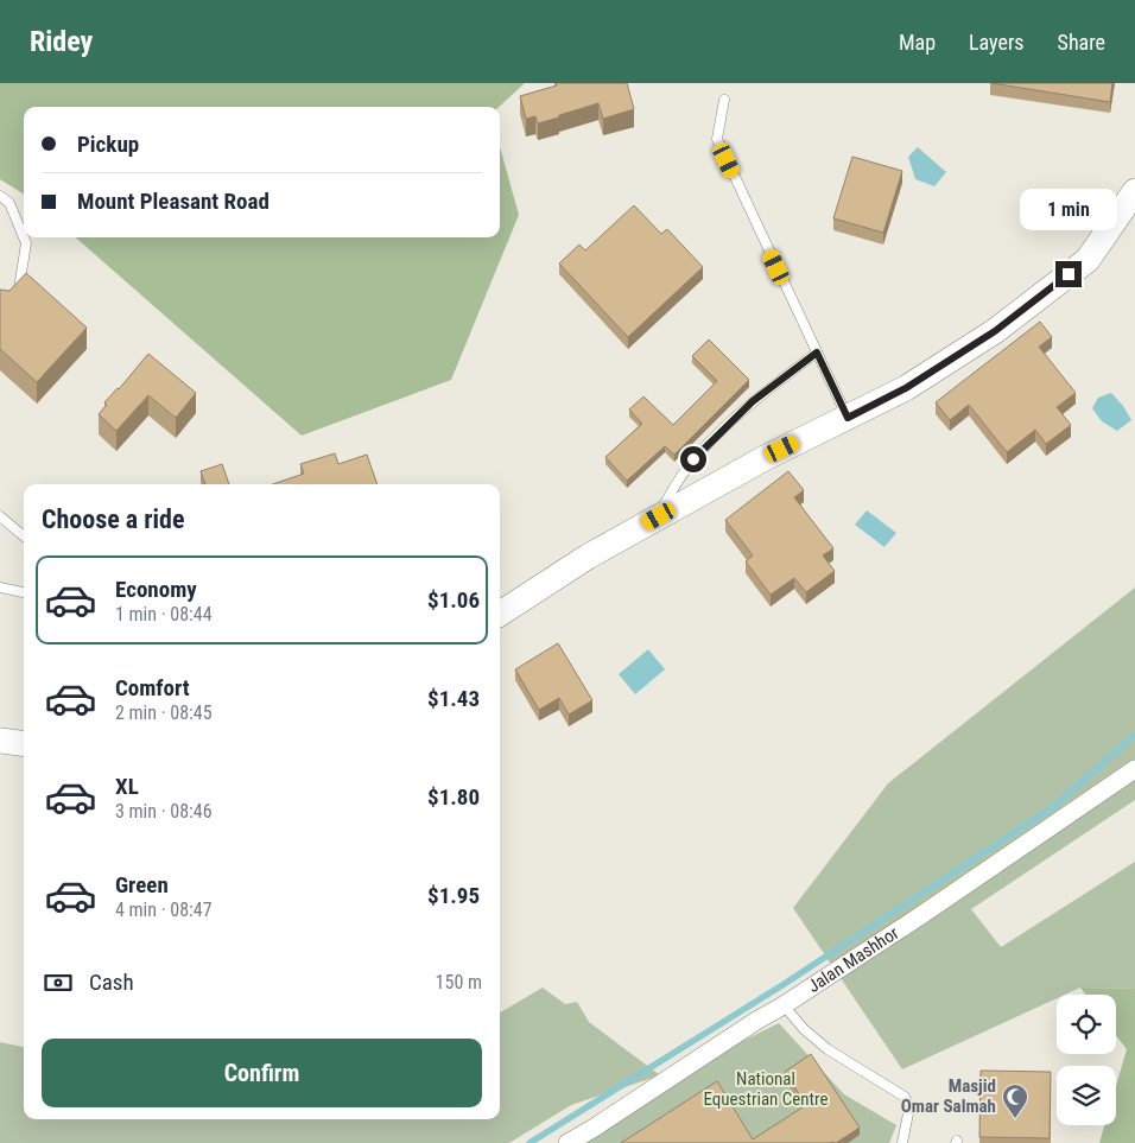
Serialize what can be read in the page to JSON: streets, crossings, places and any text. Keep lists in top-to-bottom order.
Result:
{
  "streets": {
    "street": ["Jalan Mashhor"]
  },
  "parks": ["National Equestrian Centre"],
  "places": {
    "mosque": ["Masjid Omar Salmah"]
  },
  "page": {
    "header": "Ridey",
    "nav": ["Map", "Layers", "Share"],
    "banner": ["Pickup", "Mount Pleasant Road"],
    "bubble": "1 min",
    "heading": "Choose a ride",
    "list": [
      {
        "name": "Economy",
        "note": "1 min · 08:44",
        "value": "$1.06"
      },
      {
        "name": "Comfort",
        "note": "2 min · 08:45",
        "value": "$1.43"
      },
      {
        "name": "XL",
        "note": "3 min · 08:46",
        "value": "$1.80"
      },
      {
        "name": "Green",
        "note": "4 min · 08:47",
        "value": "$1.95"
      }
    ],
    "pay": ["Cash", "150 m"],
    "buttons": "Confirm"
  }
}
